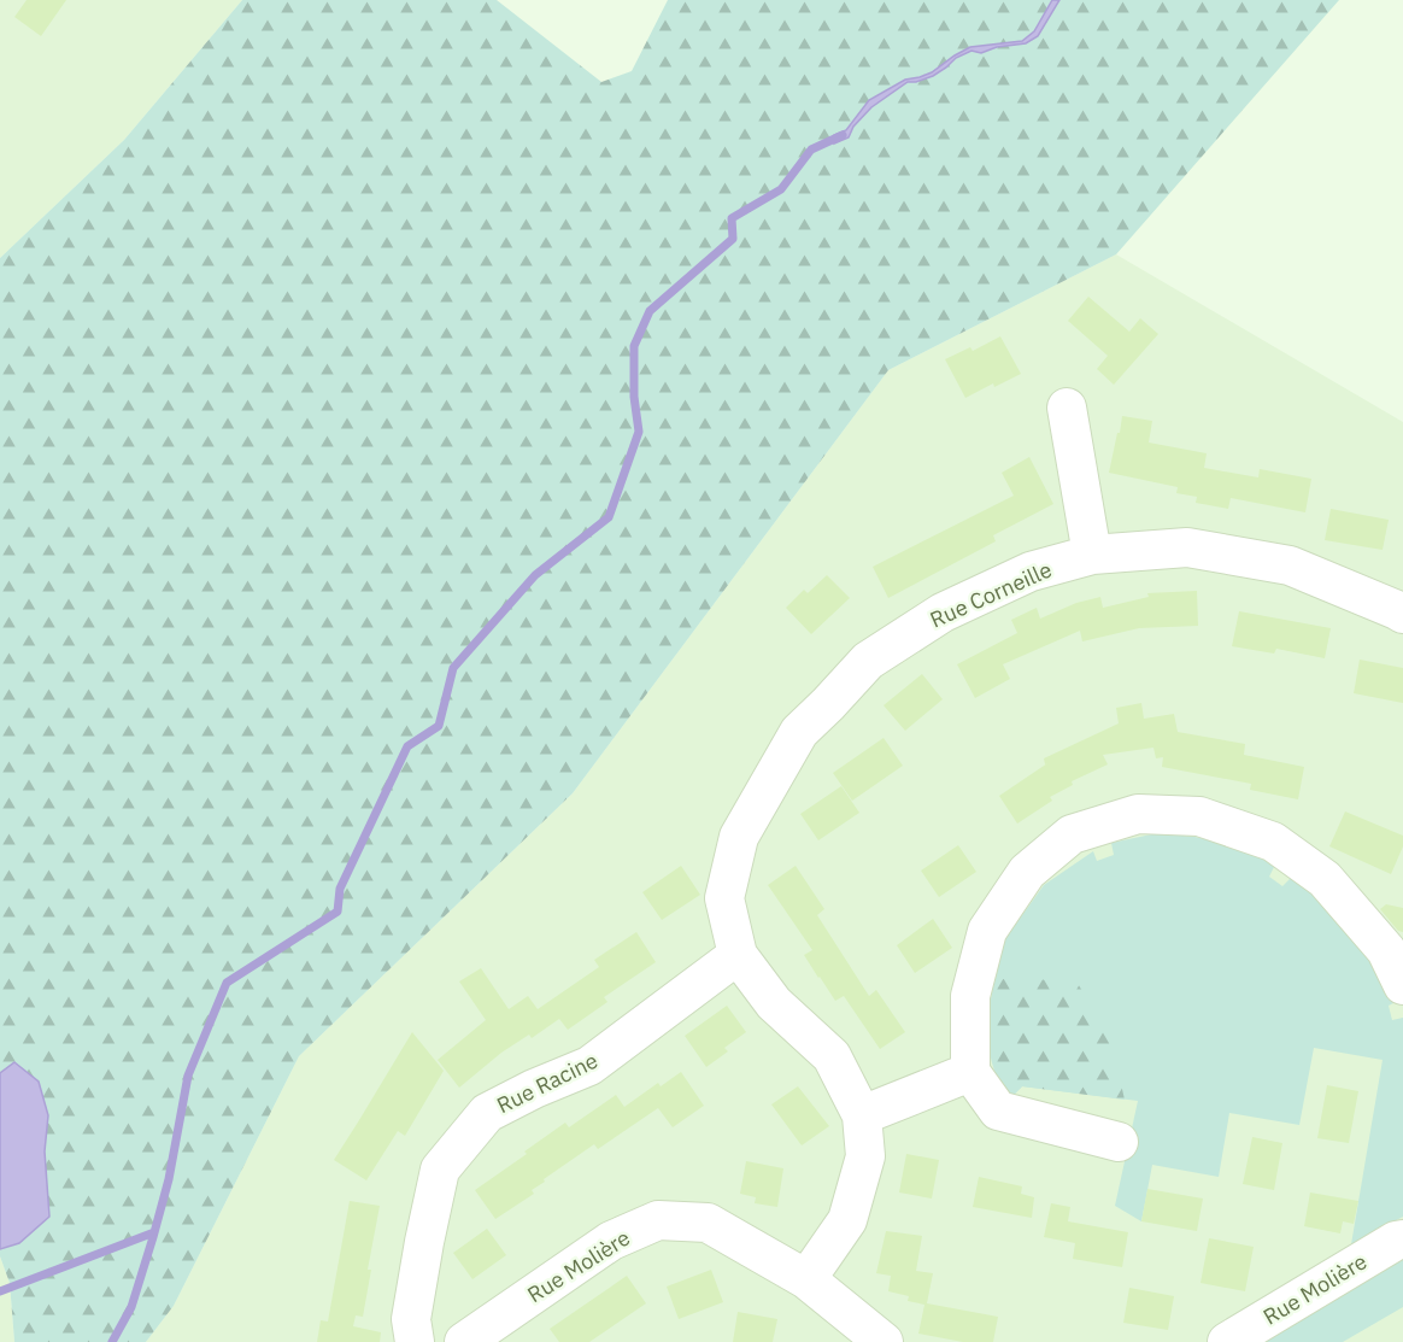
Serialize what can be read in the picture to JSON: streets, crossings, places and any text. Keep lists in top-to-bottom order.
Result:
{
  "streets": {
    "street": ["Rue Corneille", "Rue Racine", "Rue Molière"]
  },
  "crossings": [
    ["Rue Corneille", "Rue Racine"],
    ["Rue Corneille", "Rue Molière"]
  ]
}
